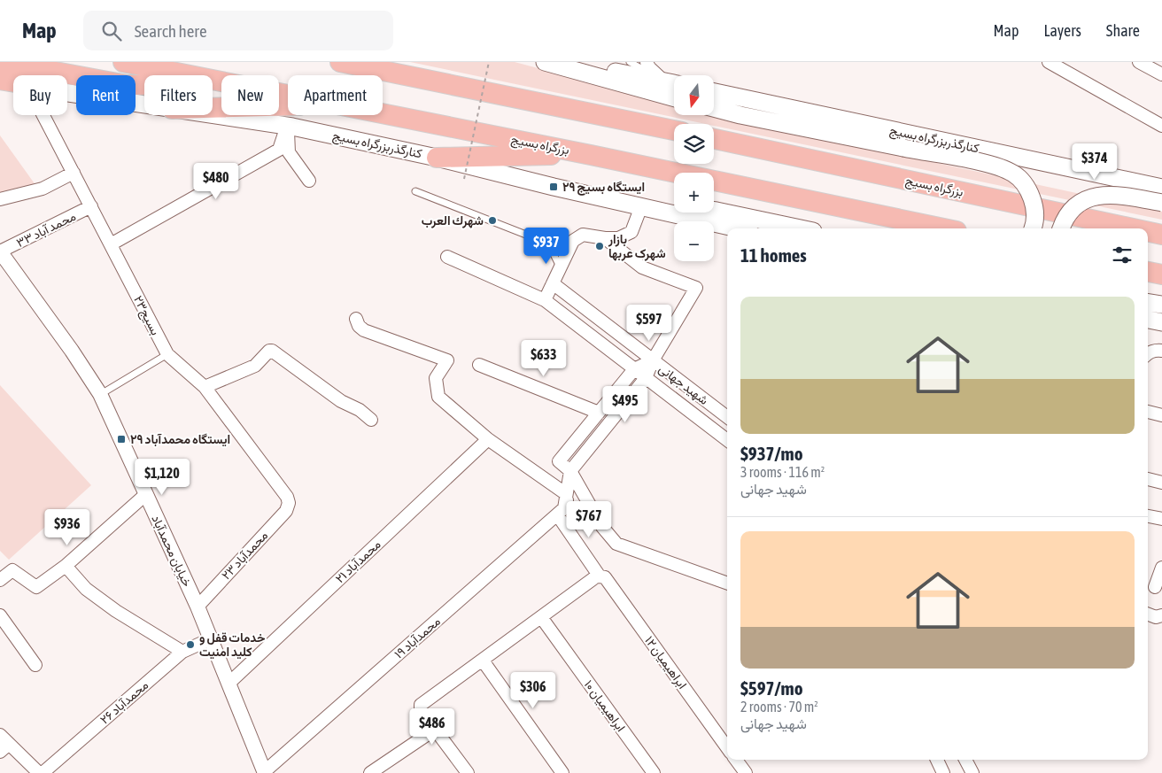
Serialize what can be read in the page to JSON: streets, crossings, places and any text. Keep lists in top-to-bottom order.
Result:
{
  "streets": {
    "highway": ["بزرگراه بسیج"],
    "main road": ["کنارگذربزرگراه بسیج"],
    "street": [
      "محمد آباد ۳۳",
      "بسیج۲۳",
      "شهید جهانی",
      "خیابان محمدآباد",
      "محمدآباد ۲۳",
      "محمدآباد ۲۱",
      "محمدآباد ۱۹",
      "ابراهیمیان ۱۲",
      "محمدآباد ۲۶",
      "ابراهیمیان ۱۰"
    ]
  },
  "crossings": [
    ["محمد آباد ۳۳", "بسیج۲۳"],
    ["محمد آباد ۳۳", "خیابان محمدآباد"],
    ["بسیج۲۳", "محمدآباد ۲۳"],
    ["خیابان محمدآباد", "محمدآباد ۲۳"],
    ["خیابان محمدآباد", "محمدآباد ۲۱"],
    ["خیابان محمدآباد", "محمدآباد ۱۹"],
    ["خیابان محمدآباد", "محمدآباد ۲۶"],
    ["محمدآباد ۱۹", "ابراهیمیان ۱۲"]
  ],
  "places": {
    "transit": ["ایستگاه بسیج ۲۹", "ایستگاه محمدآباد ۲۹"],
    "other": ["شهرك العرب", "بازار شهرک عربها", "خدمات قفل و کلید امنیت"]
  },
  "north": "bottom",
  "page": {
    "header": "Map",
    "search": "Search here",
    "nav": ["Map", "Layers", "Share"],
    "map_buttons": ["+", "−"],
    "chip": [
      "Buy",
      "Rent",
      "Filters",
      "New",
      "Apartment"
    ],
    "price": [
      "$374",
      "$480",
      "$937",
      "$597",
      "$633",
      "$495",
      "$1,120",
      "$767",
      "$936",
      "$306",
      "$486"
    ],
    "heading": "11 homes",
    "list": [
      {
        "name": "$937/mo",
        "note": "3 rooms · 116 m² · شهید جهانی"
      },
      {
        "name": "$597/mo",
        "note": "2 rooms · 70 m² · شهید جهانی"
      }
    ]
  }
}
